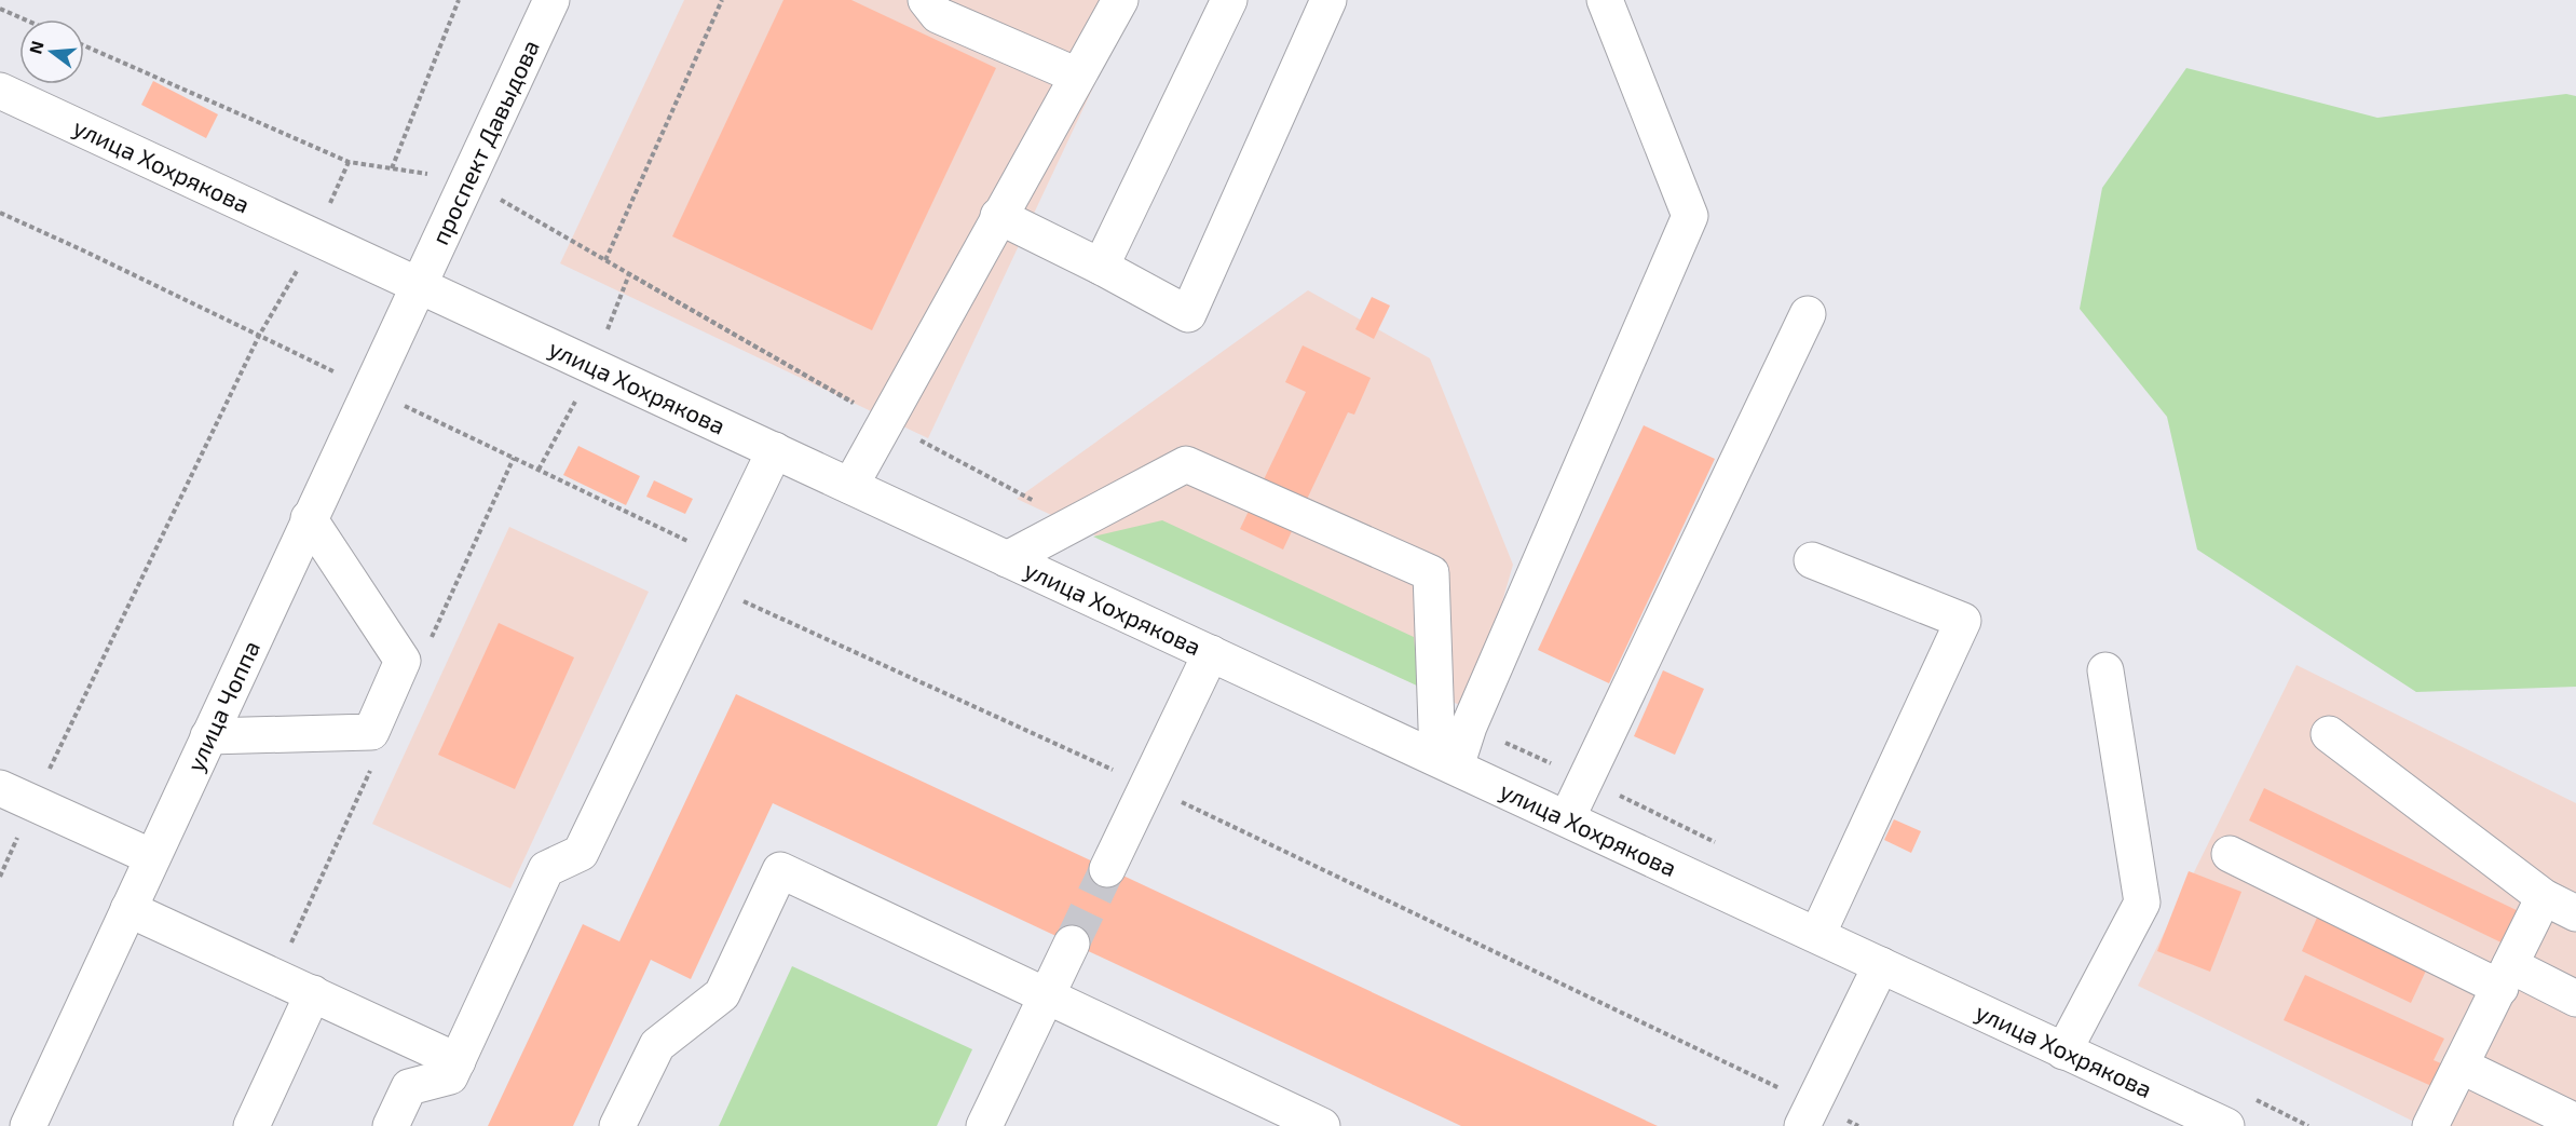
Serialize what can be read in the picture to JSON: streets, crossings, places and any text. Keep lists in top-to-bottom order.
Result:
{
  "streets": {
    "main road": ["проспект Давыдова", "улица Хохрякова", "улица Чоппа"]
  },
  "crossings": [
    ["проспект Давыдова", "улица Хохрякова"],
    ["проспект Давыдова", "улица Чоппа"],
    ["улица Хохрякова", "улица Чоппа"]
  ],
  "north": "left"
}
